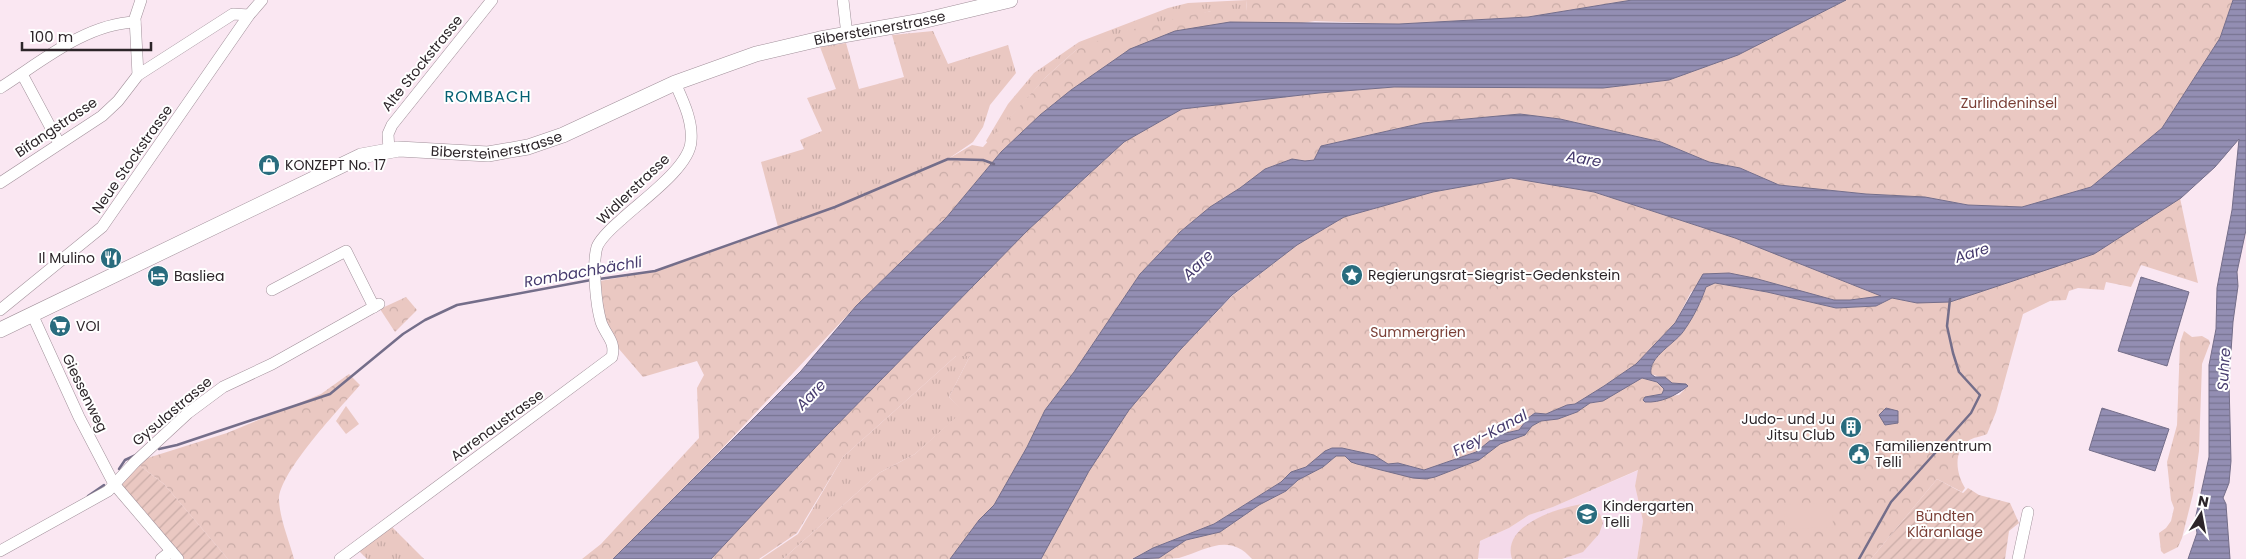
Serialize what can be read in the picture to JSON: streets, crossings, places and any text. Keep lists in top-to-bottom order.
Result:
{
  "streets": {
    "main road": ["Bibersteinerstrasse"],
    "street": [
      "Alte Stockstrasse",
      "Bifangstrasse",
      "Neue Stockstrasse",
      "Widlerstrasse",
      "Giessenweg",
      "Gysulastrasse",
      "Aarenaustrasse"
    ]
  },
  "crossings": [
    ["Bibersteinerstrasse", "Alte Stockstrasse"],
    ["Bibersteinerstrasse", "Widlerstrasse"],
    ["Bibersteinerstrasse", "Giessenweg"],
    ["Bifangstrasse", "Neue Stockstrasse"],
    ["Widlerstrasse", "Aarenaustrasse"],
    ["Giessenweg", "Gysulastrasse"]
  ],
  "districts": ["ROMBACH"],
  "water": [
    "Aare",
    "Rombachbächli",
    "Suhre",
    "Frey-Kanal"
  ],
  "parks": ["Zurlindeninsel", "Summergrien", "Bündten Kläranlage"],
  "places": {
    "shop": ["KONZEPT No. 17"],
    "restaurant": ["Il Mulino"],
    "place": ["Regierungsrat-Siegrist-Gedenkstein"],
    "hotel": ["Basliea"],
    "supermarket": ["VOI"],
    "building": ["Judo- und Ju Jitsu Club"],
    "public building": ["Familienzentrum Telli"],
    "school or university": ["Kindergarten Telli"]
  },
  "scale_bar": "100 m",
  "north": "top"
}
